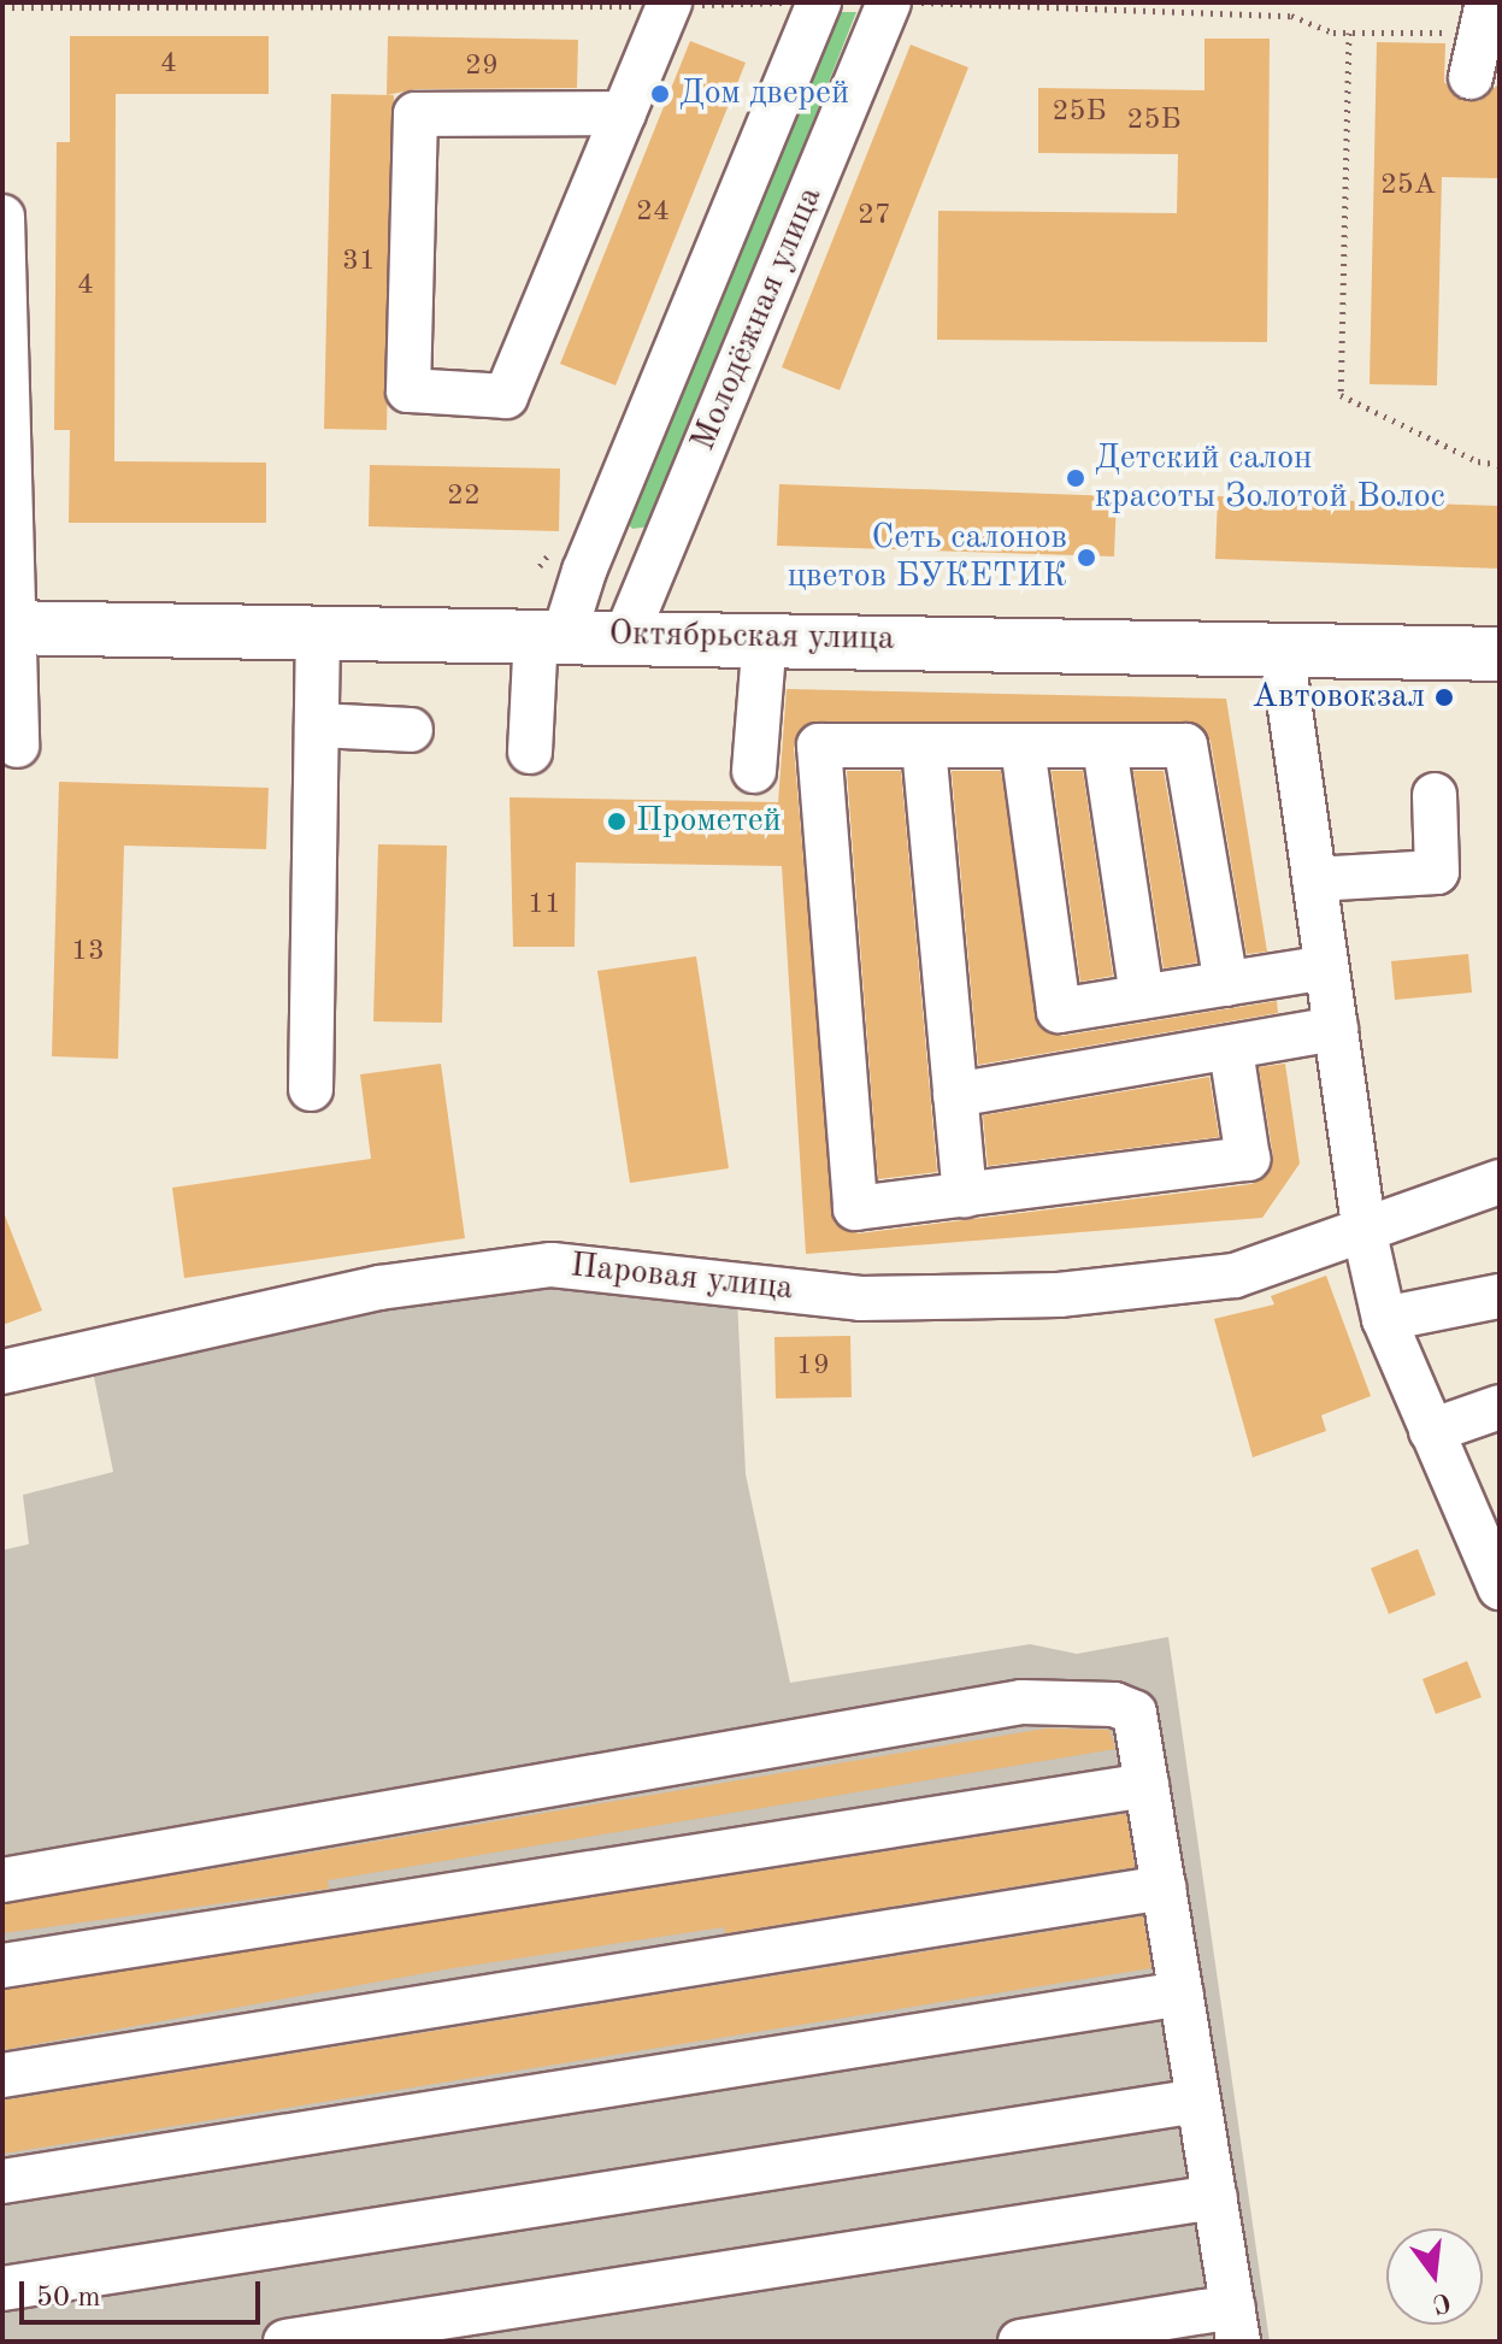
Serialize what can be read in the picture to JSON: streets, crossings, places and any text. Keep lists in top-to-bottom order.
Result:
{
  "streets": {
    "main road": ["Октябрьская улица"],
    "street": ["Молодёжная улица", "Паровая улица"]
  },
  "crossings": [
    ["Молодёжная улица", "Октябрьская улица"]
  ],
  "places": [
    "Дом дверей",
    "Детский салон красоты Золотой Волос",
    "Сеть салонов цветов БУКЕТИК",
    "Автовокзал",
    "Прометей"
  ],
  "house_numbers": [
    "4",
    "29",
    "25Б",
    "25Б",
    "25А",
    "24",
    "27",
    "31",
    "4",
    "22",
    "11",
    "13",
    "19"
  ],
  "scale_bar": "50 m",
  "north": "bottom"
}
